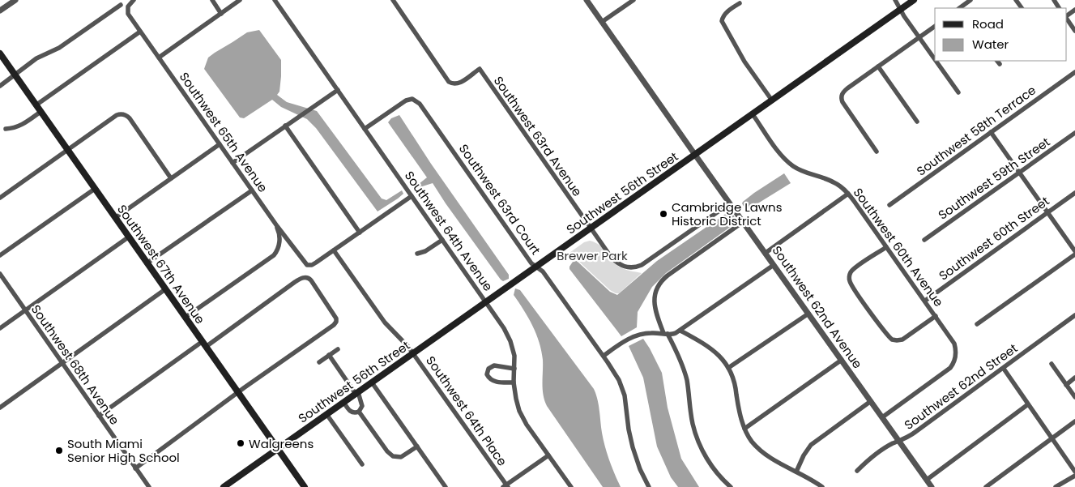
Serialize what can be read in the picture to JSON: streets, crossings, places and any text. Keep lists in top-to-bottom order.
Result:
{
  "streets": {
    "main road": ["Southwest 56th Street", "Southwest 67th Avenue"],
    "street": [
      "Southwest 58th Terrace",
      "Southwest 65th Avenue",
      "Southwest 63rd Avenue",
      "Southwest 59th Street",
      "Southwest 63rd Court",
      "Southwest 64th Avenue",
      "Southwest 60th Street",
      "Southwest 60th Avenue",
      "Southwest 62nd Avenue",
      "Southwest 68th Avenue",
      "Southwest 62nd Street",
      "Southwest 64th Place"
    ]
  },
  "crossings": [
    ["Southwest 65th Avenue", "Southwest 64th Place"],
    ["Southwest 63rd Avenue", "Southwest 56th Street"],
    ["Southwest 63rd Avenue", "Southwest 62nd Avenue"],
    ["Southwest 56th Street", "Southwest 63rd Court"],
    ["Southwest 56th Street", "Southwest 64th Avenue"],
    ["Southwest 56th Street", "Southwest 60th Avenue"],
    ["Southwest 56th Street", "Southwest 67th Avenue"],
    ["Southwest 56th Street", "Southwest 62nd Avenue"],
    ["Southwest 56th Street", "Southwest 64th Place"],
    ["Southwest 63rd Court", "Southwest 64th Avenue"],
    ["Southwest 60th Street", "Southwest 60th Avenue"],
    ["Southwest 60th Avenue", "Southwest 62nd Avenue"],
    ["Southwest 62nd Avenue", "Southwest 62nd Street"]
  ],
  "parks": ["Brewer Park"],
  "places": ["Cambridge Lawns Historic District", "Walgreens", "South Miami Senior High School"],
  "legend": ["Road", "Water"]
}
